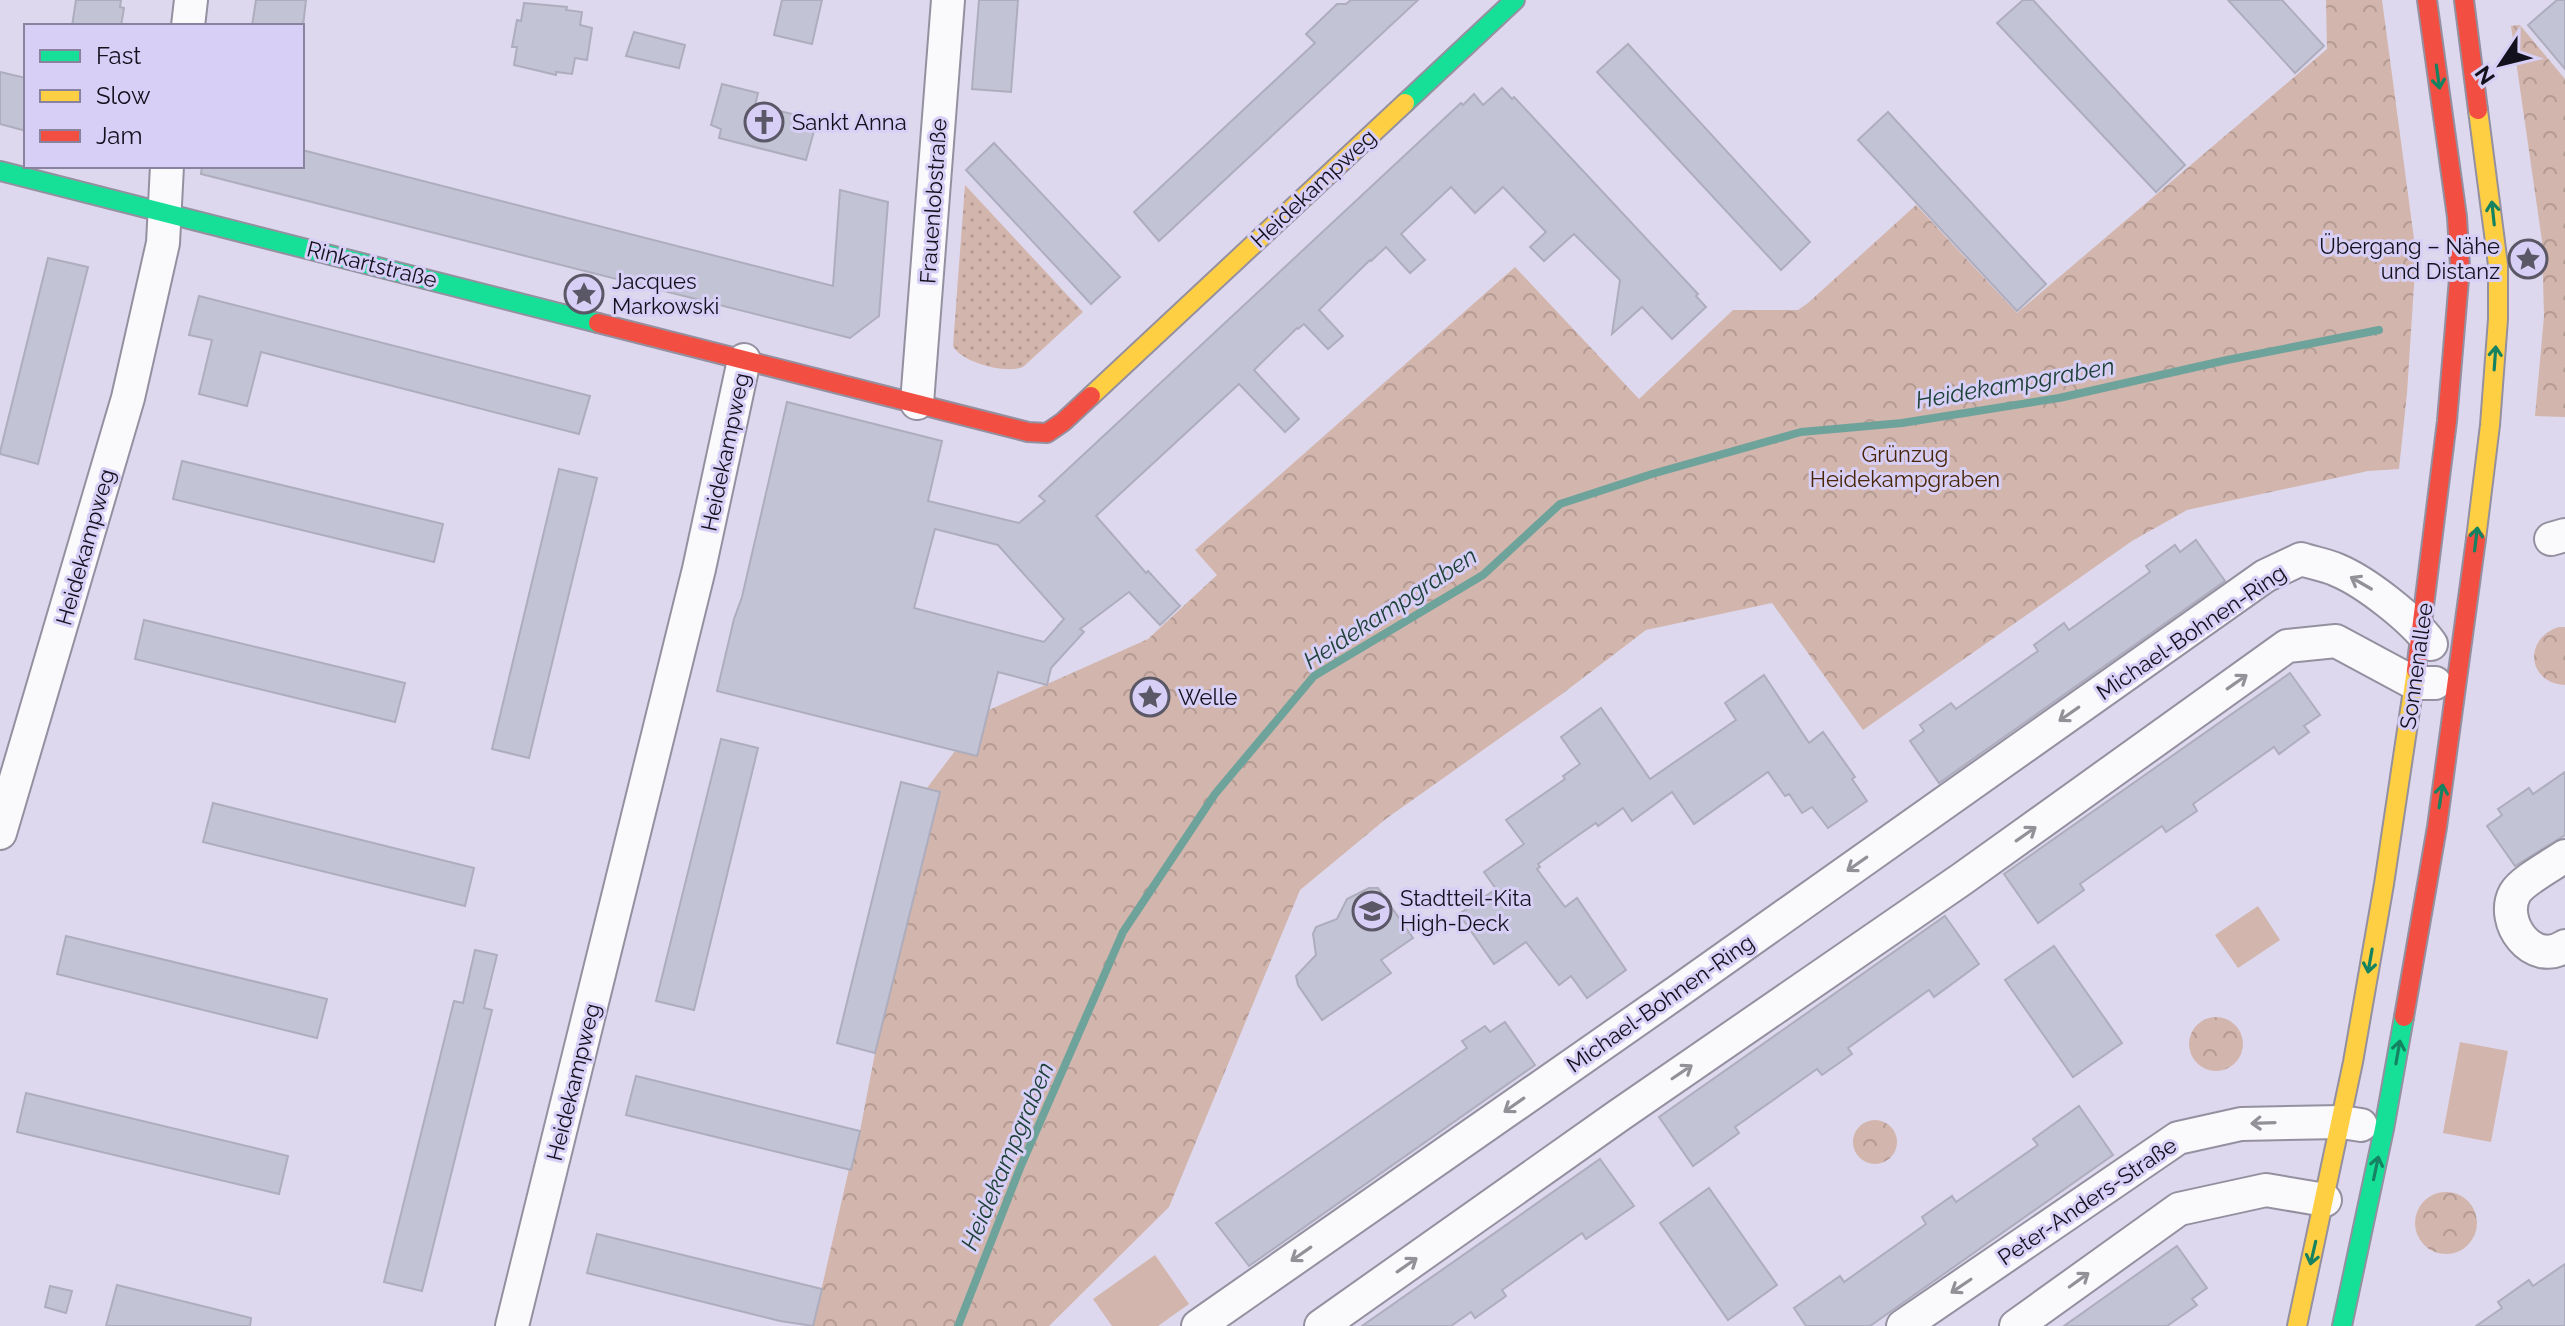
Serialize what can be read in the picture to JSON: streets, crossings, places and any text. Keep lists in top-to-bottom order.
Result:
{
  "streets": {
    "main road": ["Heidekampweg", "Rinkartstraße", "Sonnenallee"],
    "street": ["Frauenlobstraße", "Michael-Bohnen-Ring", "Peter-Anders-Straße"]
  },
  "crossings": [
    ["Heidekampweg", "Frauenlobstraße"],
    ["Heidekampweg", "Rinkartstraße"],
    ["Michael-Bohnen-Ring", "Sonnenallee"],
    ["Sonnenallee", "Peter-Anders-Straße"]
  ],
  "water": ["Heidekampgraben"],
  "parks": ["Grünzug Heidekampgraben"],
  "places": {
    "church": ["Sankt Anna"],
    "place": ["Übergang – Nähe und Distanz", "Jacques Markowski", "Welle"],
    "school or university": ["Stadtteil-Kita High-Deck"]
  },
  "legend": ["Fast", "Slow", "Jam"],
  "north": "bottom left"
}
